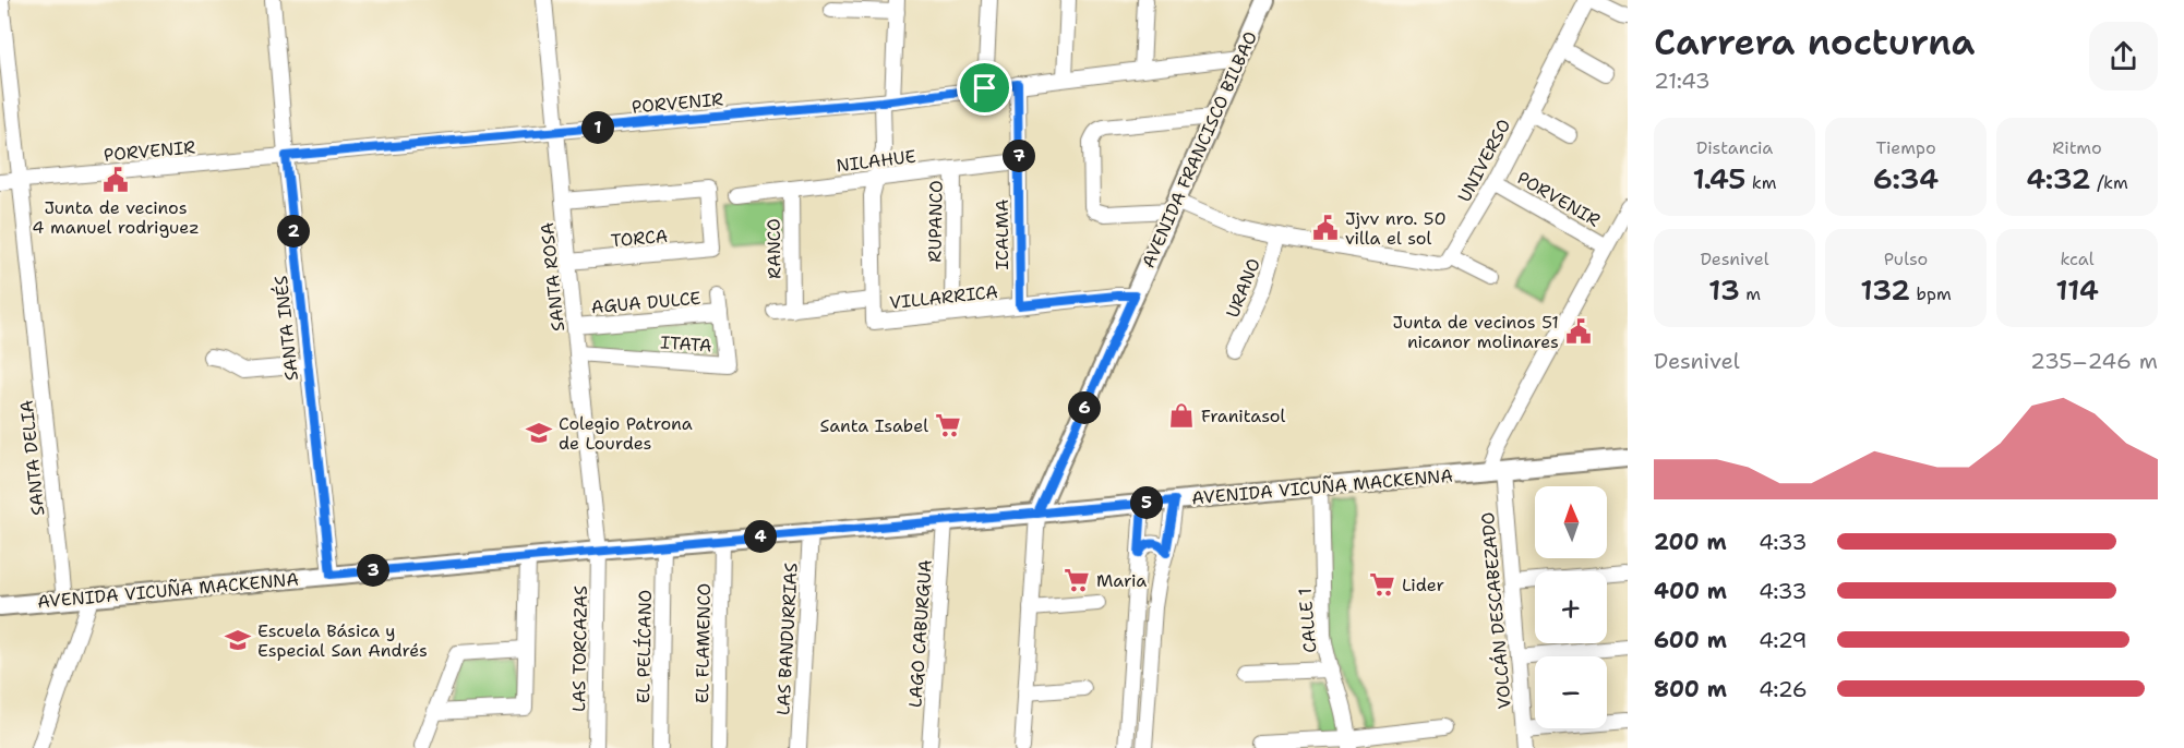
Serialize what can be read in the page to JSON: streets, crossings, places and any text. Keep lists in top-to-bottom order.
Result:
{
  "streets": {
    "main road": ["AVENIDA FRANCISCO BILBAO", "AVENIDA VICUÑA MACKENNA"],
    "street": [
      "PORVENIR",
      "NILAHUE",
      "UNIVERSO",
      "RUPANCO",
      "ICALMA",
      "TORCA",
      "RANCO",
      "SANTA ROSA",
      "URANO",
      "VILLARRICA",
      "AGUA DULCE",
      "SANTA INÉS",
      "ITATA",
      "SANTA DELIA",
      "VOLCÁN DESCABEZADO",
      "CALLE 1",
      "LAGO CABURGUA",
      "LAS BANDURRIAS",
      "EL FLAMENCO",
      "EL PELÍCANO",
      "LAS TORCAZAS"
    ]
  },
  "crossings": [
    ["PORVENIR", "AVENIDA FRANCISCO BILBAO"],
    ["PORVENIR", "UNIVERSO"],
    ["PORVENIR", "ICALMA"],
    ["PORVENIR", "SANTA ROSA"],
    ["PORVENIR", "SANTA INÉS"],
    ["PORVENIR", "SANTA DELIA"],
    ["AVENIDA FRANCISCO BILBAO", "VILLARRICA"],
    ["AVENIDA FRANCISCO BILBAO", "AVENIDA VICUÑA MACKENNA"],
    ["NILAHUE", "RUPANCO"],
    ["NILAHUE", "ICALMA"],
    ["NILAHUE", "RANCO"],
    ["RUPANCO", "VILLARRICA"],
    ["ICALMA", "VILLARRICA"],
    ["TORCA", "SANTA ROSA"],
    ["SANTA ROSA", "AGUA DULCE"],
    ["SANTA ROSA", "ITATA"],
    ["SANTA ROSA", "AVENIDA VICUÑA MACKENNA"],
    ["SANTA ROSA", "LAS TORCAZAS"],
    ["AGUA DULCE", "ITATA"],
    ["SANTA INÉS", "AVENIDA VICUÑA MACKENNA"],
    ["SANTA DELIA", "AVENIDA VICUÑA MACKENNA"],
    ["AVENIDA VICUÑA MACKENNA", "VOLCÁN DESCABEZADO"],
    ["AVENIDA VICUÑA MACKENNA", "CALLE 1"],
    ["AVENIDA VICUÑA MACKENNA", "LAGO CABURGUA"],
    ["AVENIDA VICUÑA MACKENNA", "LAS BANDURRIAS"],
    ["AVENIDA VICUÑA MACKENNA", "EL FLAMENCO"],
    ["AVENIDA VICUÑA MACKENNA", "EL PELÍCANO"],
    ["AVENIDA VICUÑA MACKENNA", "LAS TORCAZAS"]
  ],
  "places": {
    "public building": ["Junta de vecinos 4 manuel rodriguez", "Jjvv nro. 50 villa el sol", "Junta de vecinos 51 nicanor molinares"],
    "shop": ["Franitasol"],
    "supermarket": ["Santa Isabel", "Maria", "Lider"],
    "school or university": ["Colegio Patrona de Lourdes", "Escuela Básica y Especial San Andrés"]
  },
  "north": "top",
  "page": {
    "heading": ["Carrera nocturna", "21:43"],
    "pins": [
      "1",
      "7",
      "2",
      "6",
      "5",
      "4",
      "3"
    ],
    "stats": [
      ["Distancia", "1.45 km"],
      ["Tiempo", "6:34"],
      ["Ritmo", "4:32 /km"],
      ["Desnivel", "13 m"],
      ["Pulso", "132 bpm"],
      ["kcal", "114"]
    ],
    "chart": ["Desnivel", "235–246 m"],
    "map_buttons": ["+", "−"],
    "list": [
      {
        "name": "200 m",
        "note": "4:33"
      },
      {
        "name": "400 m",
        "note": "4:33"
      },
      {
        "name": "600 m",
        "note": "4:29"
      },
      {
        "name": "800 m",
        "note": "4:26"
      }
    ]
  }
}
